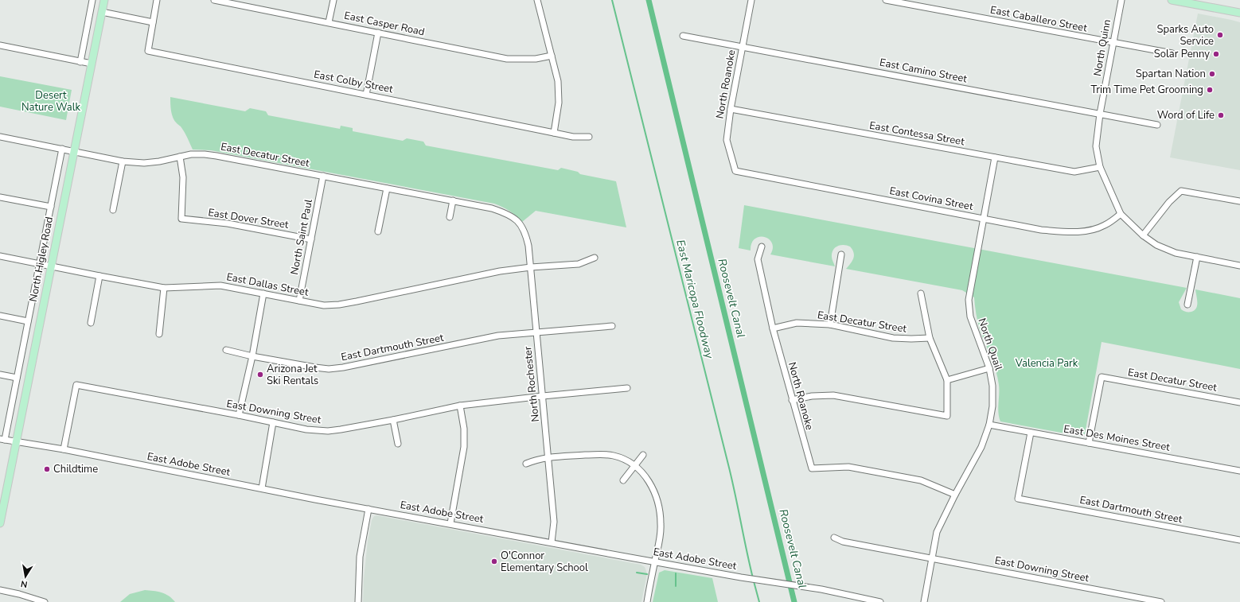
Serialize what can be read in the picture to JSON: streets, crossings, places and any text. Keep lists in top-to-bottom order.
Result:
{
  "streets": {
    "main road": ["North Higley Road"],
    "street": [
      "East Caballero Street",
      "East Casper Road",
      "North Quinn",
      "East Camino Street",
      "East Colby Street",
      "North Roanoke",
      "East Contessa Street",
      "East Decatur Street",
      "East Covina Street",
      "East Dover Street",
      "North Saint Paul",
      "East Dallas Street",
      "North Quail",
      "East Dartmouth Street",
      "North Rochester",
      "East Downing Street",
      "East Des Moines Street",
      "East Adobe Street"
    ]
  },
  "crossings": [
    ["East Caballero Street", "North Quinn"],
    ["North Quinn", "East Camino Street"],
    ["North Quinn", "East Contessa Street"],
    ["North Quinn", "East Covina Street"],
    ["East Camino Street", "North Roanoke"],
    ["North Roanoke", "East Contessa Street"],
    ["North Roanoke", "East Decatur Street"],
    ["North Roanoke", "East Covina Street"],
    ["North Roanoke", "North Quail"],
    ["East Contessa Street", "North Quail"],
    ["East Decatur Street", "East Dover Street"],
    ["East Decatur Street", "North Saint Paul"],
    ["East Decatur Street", "North Higley Road"],
    ["East Decatur Street", "North Rochester"],
    ["East Decatur Street", "East Des Moines Street"],
    ["East Covina Street", "North Quail"],
    ["East Dover Street", "North Saint Paul"],
    ["North Saint Paul", "East Dallas Street"],
    ["North Higley Road", "East Dallas Street"],
    ["North Higley Road", "East Adobe Street"],
    ["East Dallas Street", "North Rochester"],
    ["North Quail", "East Downing Street"],
    ["North Quail", "East Des Moines Street"],
    ["East Dartmouth Street", "North Rochester"],
    ["East Dartmouth Street", "East Des Moines Street"],
    ["North Rochester", "East Downing Street"],
    ["North Rochester", "East Adobe Street"],
    ["East Downing Street", "East Adobe Street"]
  ],
  "water": ["Roosevelt Canal", "East Maricopa Floodway"],
  "parks": ["Desert Nature Walk", "Valencia Park"],
  "places": [
    "Sparks Auto Service",
    "Solar Penny",
    "Spartan Nation",
    "Trim Time Pet Grooming",
    "Word of Life",
    "Arizona Jet Ski Rentals",
    "Childtime",
    "O'Connor Elementary School"
  ],
  "north": "bottom"
}
